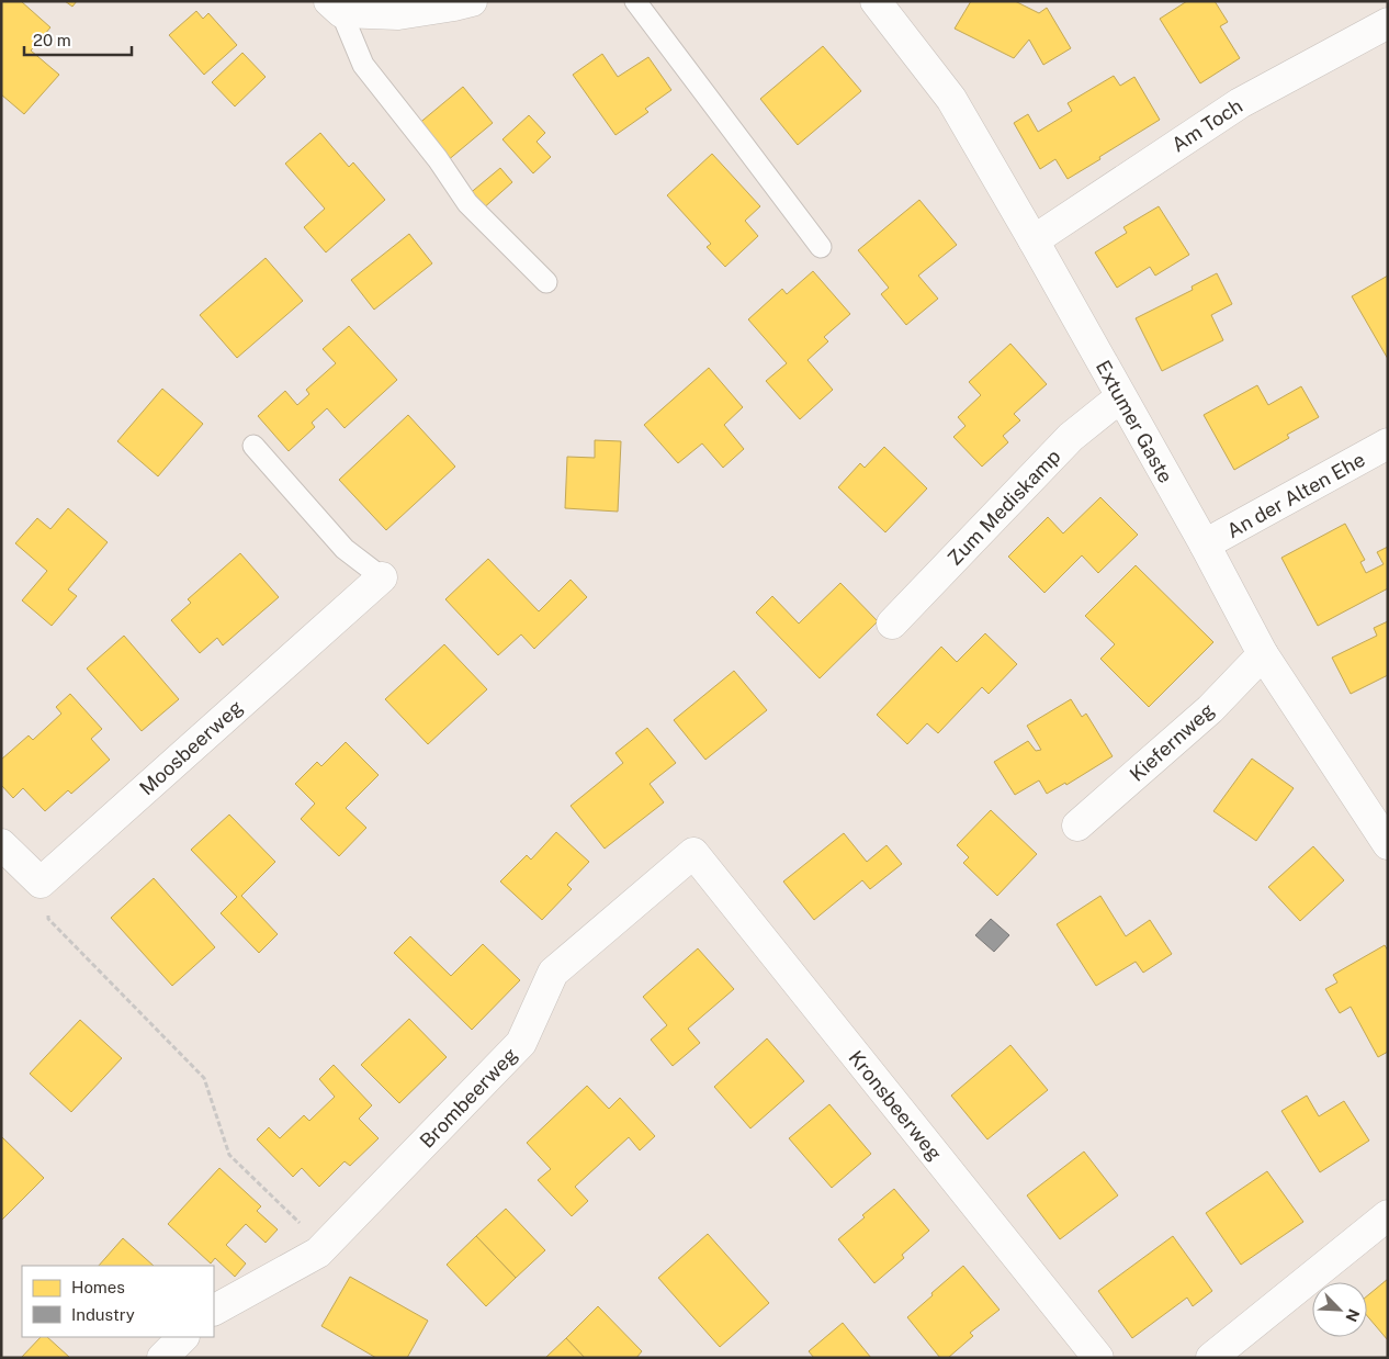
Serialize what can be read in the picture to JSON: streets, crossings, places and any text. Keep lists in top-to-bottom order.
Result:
{
  "streets": {
    "street": [
      "Am Toch",
      "Extumer Gaste",
      "An der Alten Ehe",
      "Zum Mediskamp",
      "Kiefernweg",
      "Moosbeerweg",
      "Brombeerweg",
      "Kronsbeerweg"
    ]
  },
  "crossings": [
    ["Am Toch", "Extumer Gaste"],
    ["Extumer Gaste", "An der Alten Ehe"],
    ["Extumer Gaste", "Zum Mediskamp"],
    ["Extumer Gaste", "Kiefernweg"],
    ["Brombeerweg", "Kronsbeerweg"]
  ],
  "legend": ["Homes", "Industry"],
  "scale_bar": "20 m",
  "north": "bottom right"
}
